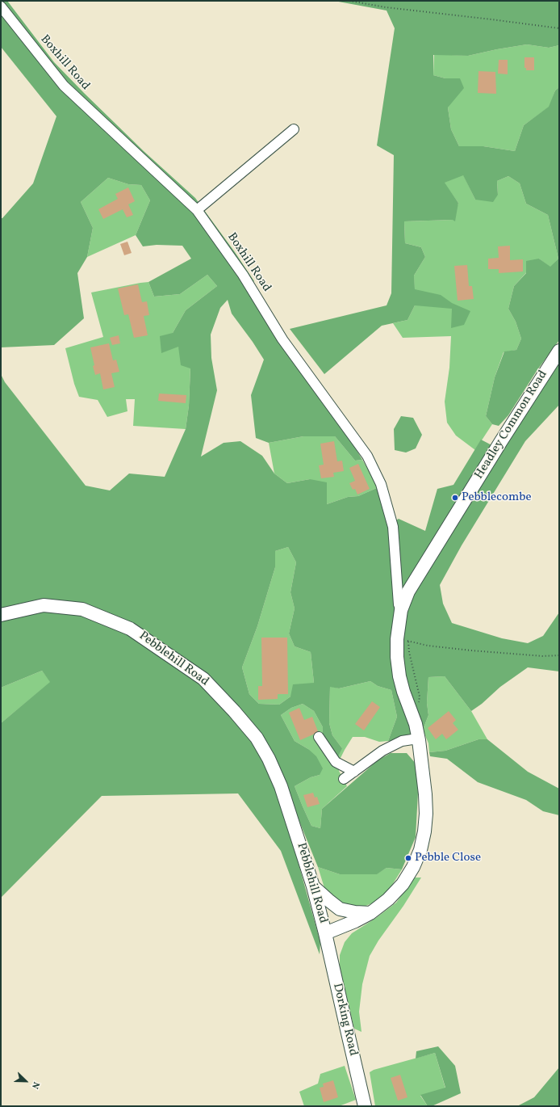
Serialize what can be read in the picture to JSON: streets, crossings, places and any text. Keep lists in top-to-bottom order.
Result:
{
  "streets": {
    "main road": ["Headley Common Road", "Pebblehill Road", "Dorking Road"],
    "street": ["Boxhill Road"]
  },
  "crossings": [
    ["Boxhill Road", "Headley Common Road"],
    ["Headley Common Road", "Pebblehill Road"],
    ["Headley Common Road", "Dorking Road"],
    ["Pebblehill Road", "Dorking Road"]
  ],
  "places": ["Pebblecombe", "Pebble Close"],
  "north": "bottom right"
}
